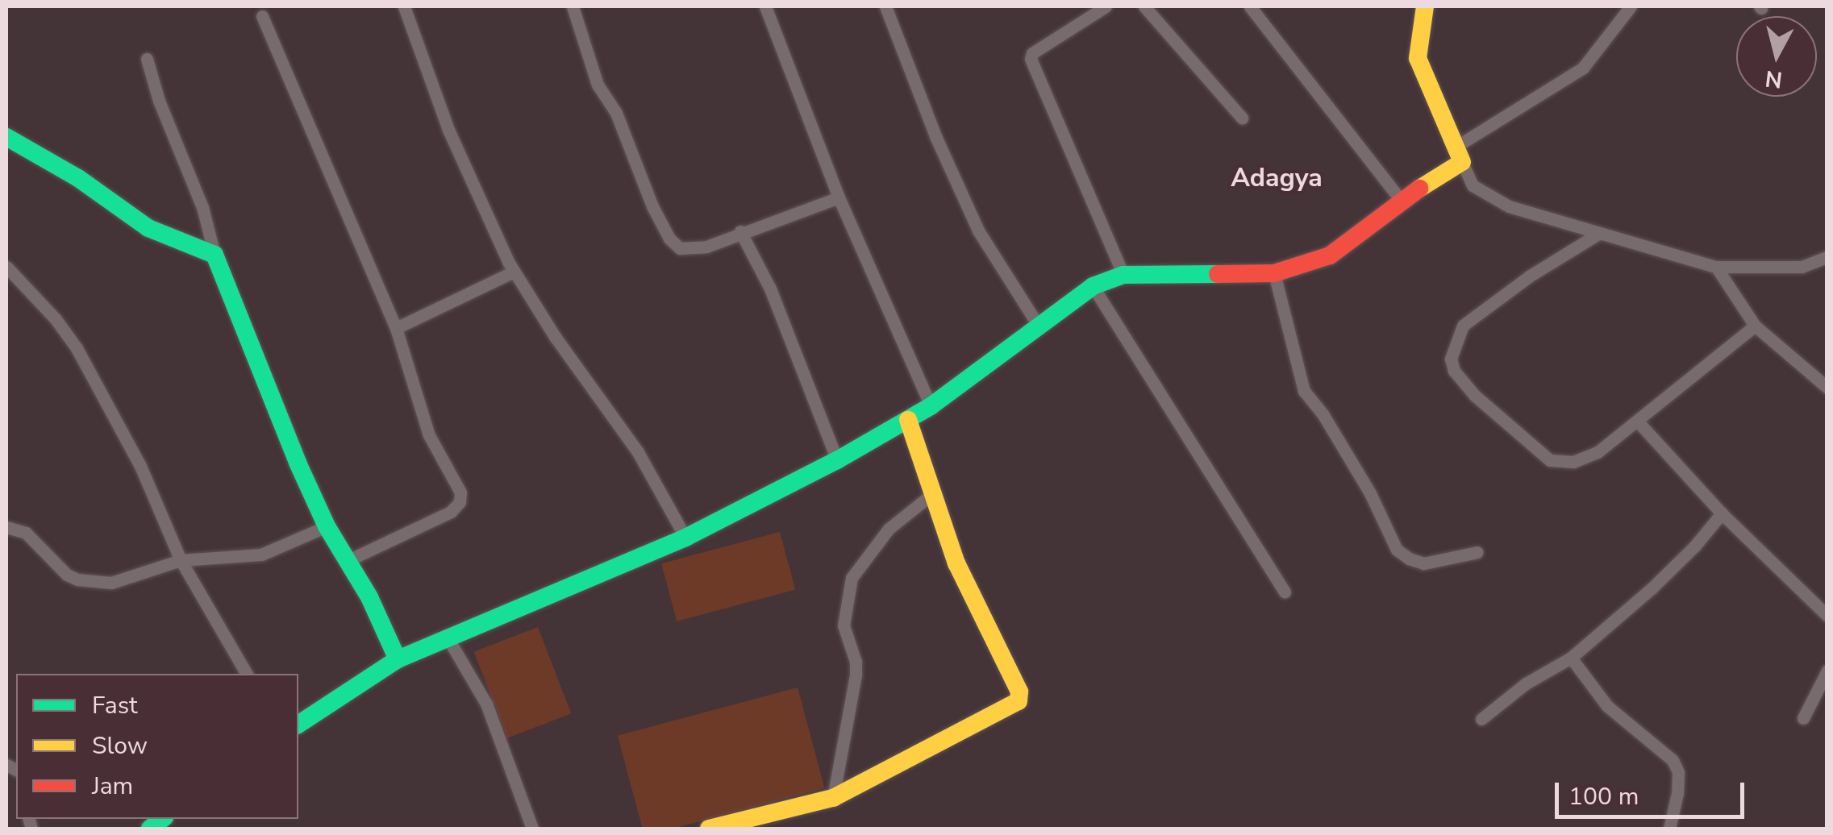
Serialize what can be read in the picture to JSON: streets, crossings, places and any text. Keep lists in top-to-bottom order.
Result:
{
  "districts": ["Adagya"],
  "legend": ["Fast", "Slow", "Jam"],
  "scale_bar": "100 m",
  "north": "bottom"
}
